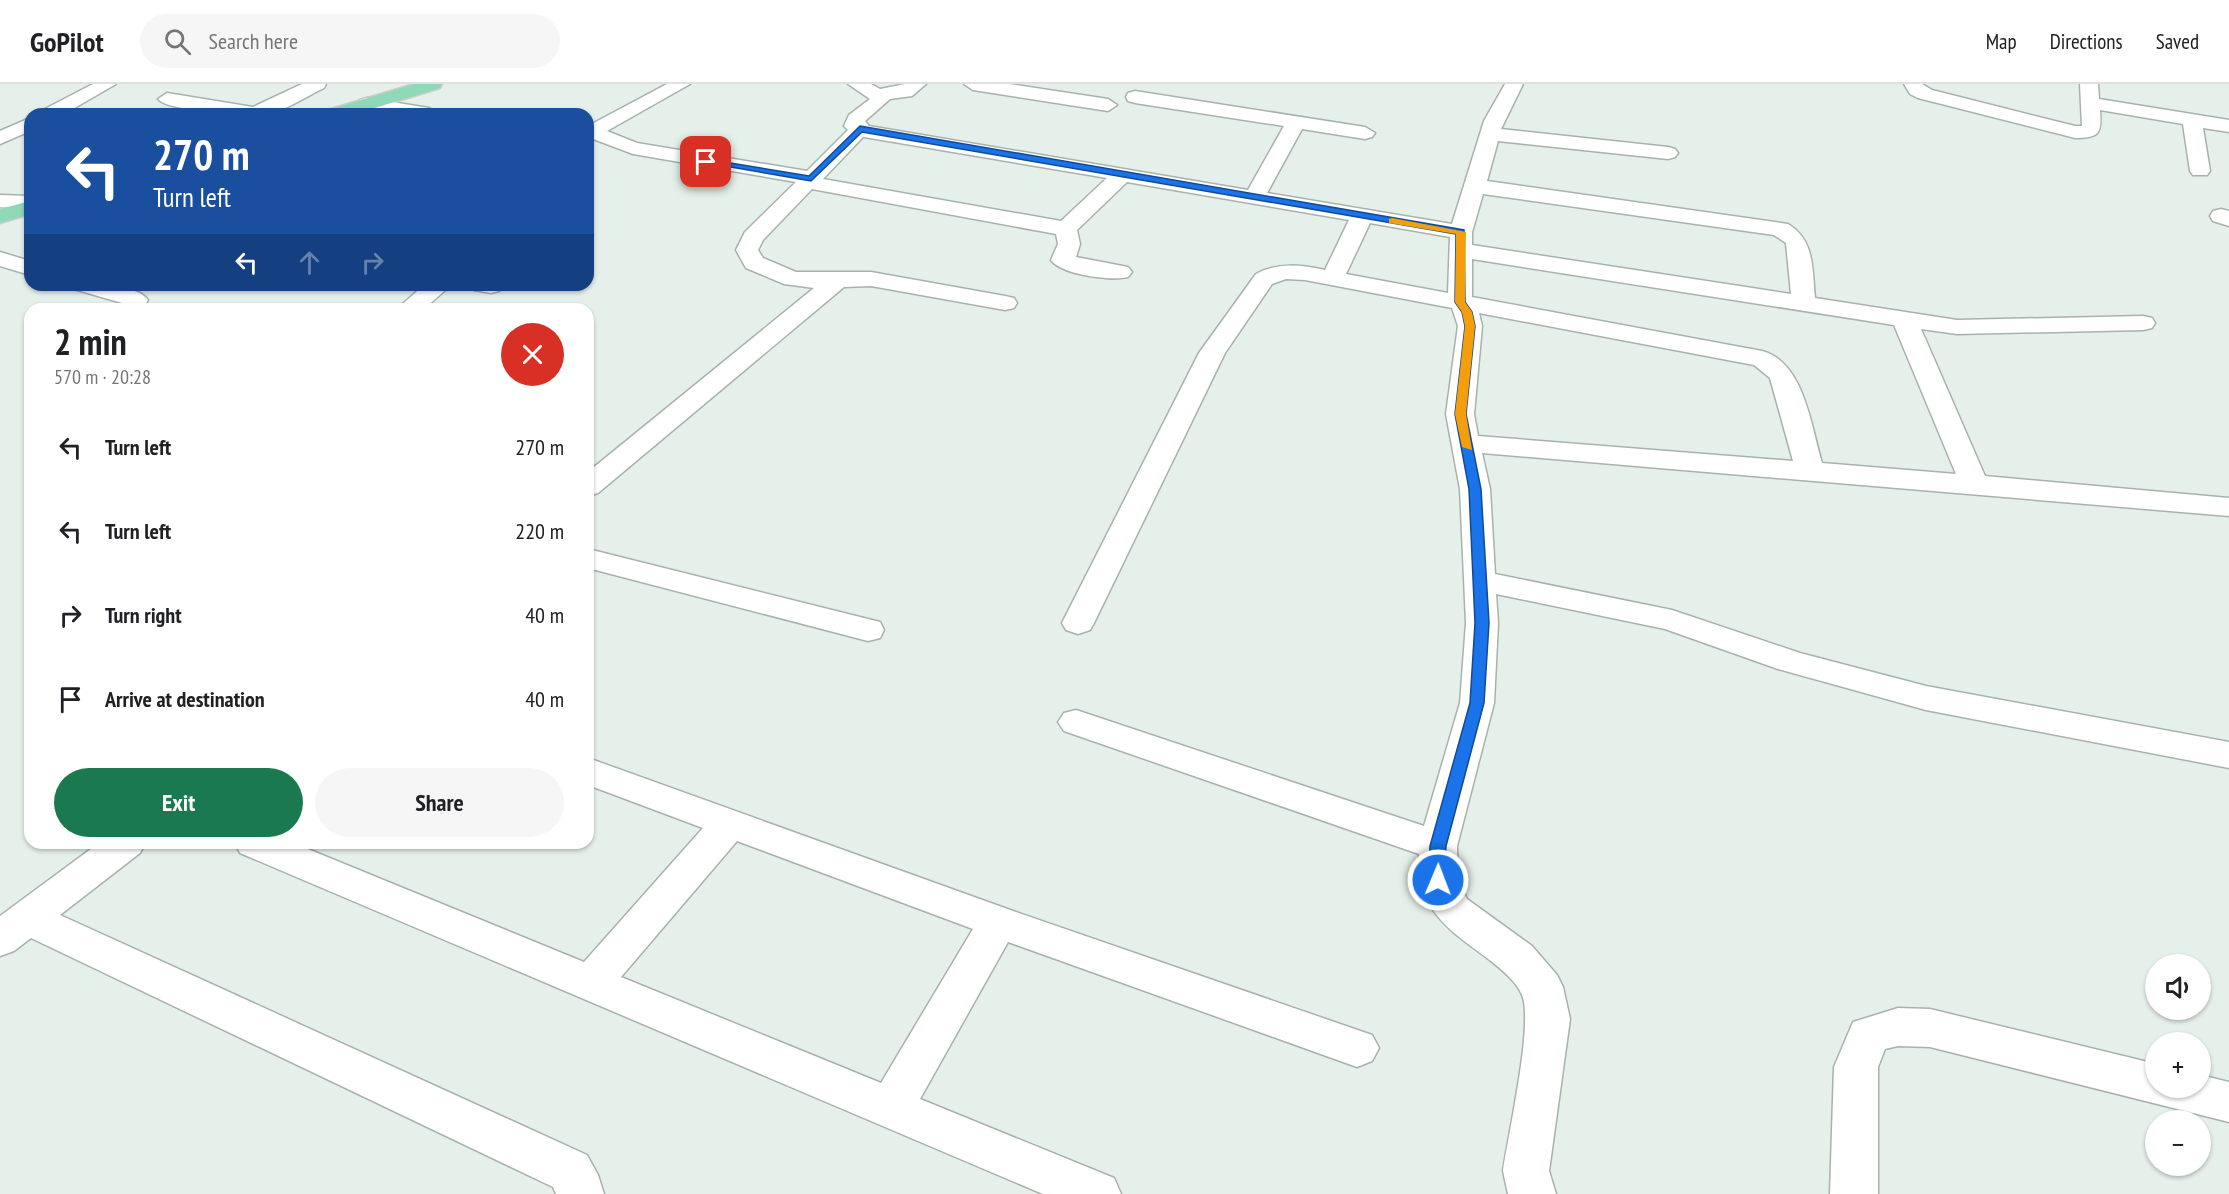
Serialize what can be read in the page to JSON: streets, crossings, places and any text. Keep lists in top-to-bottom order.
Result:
{
  "page": {
    "header": "GoPilot",
    "search": "Search here",
    "nav": ["Map", "Directions", "Saved"],
    "turn": ["270 m", "Turn left"],
    "heading": ["2 min", "570 m · 20:28"],
    "list": [
      {
        "name": "Turn left",
        "value": "270 m"
      },
      {
        "name": "Turn left",
        "value": "220 m"
      },
      {
        "name": "Turn right",
        "value": "40 m"
      },
      {
        "name": "Arrive at destination",
        "value": "40 m"
      }
    ],
    "buttons": ["Exit", "Share"],
    "map_buttons": ["+", "−"]
  }
}
